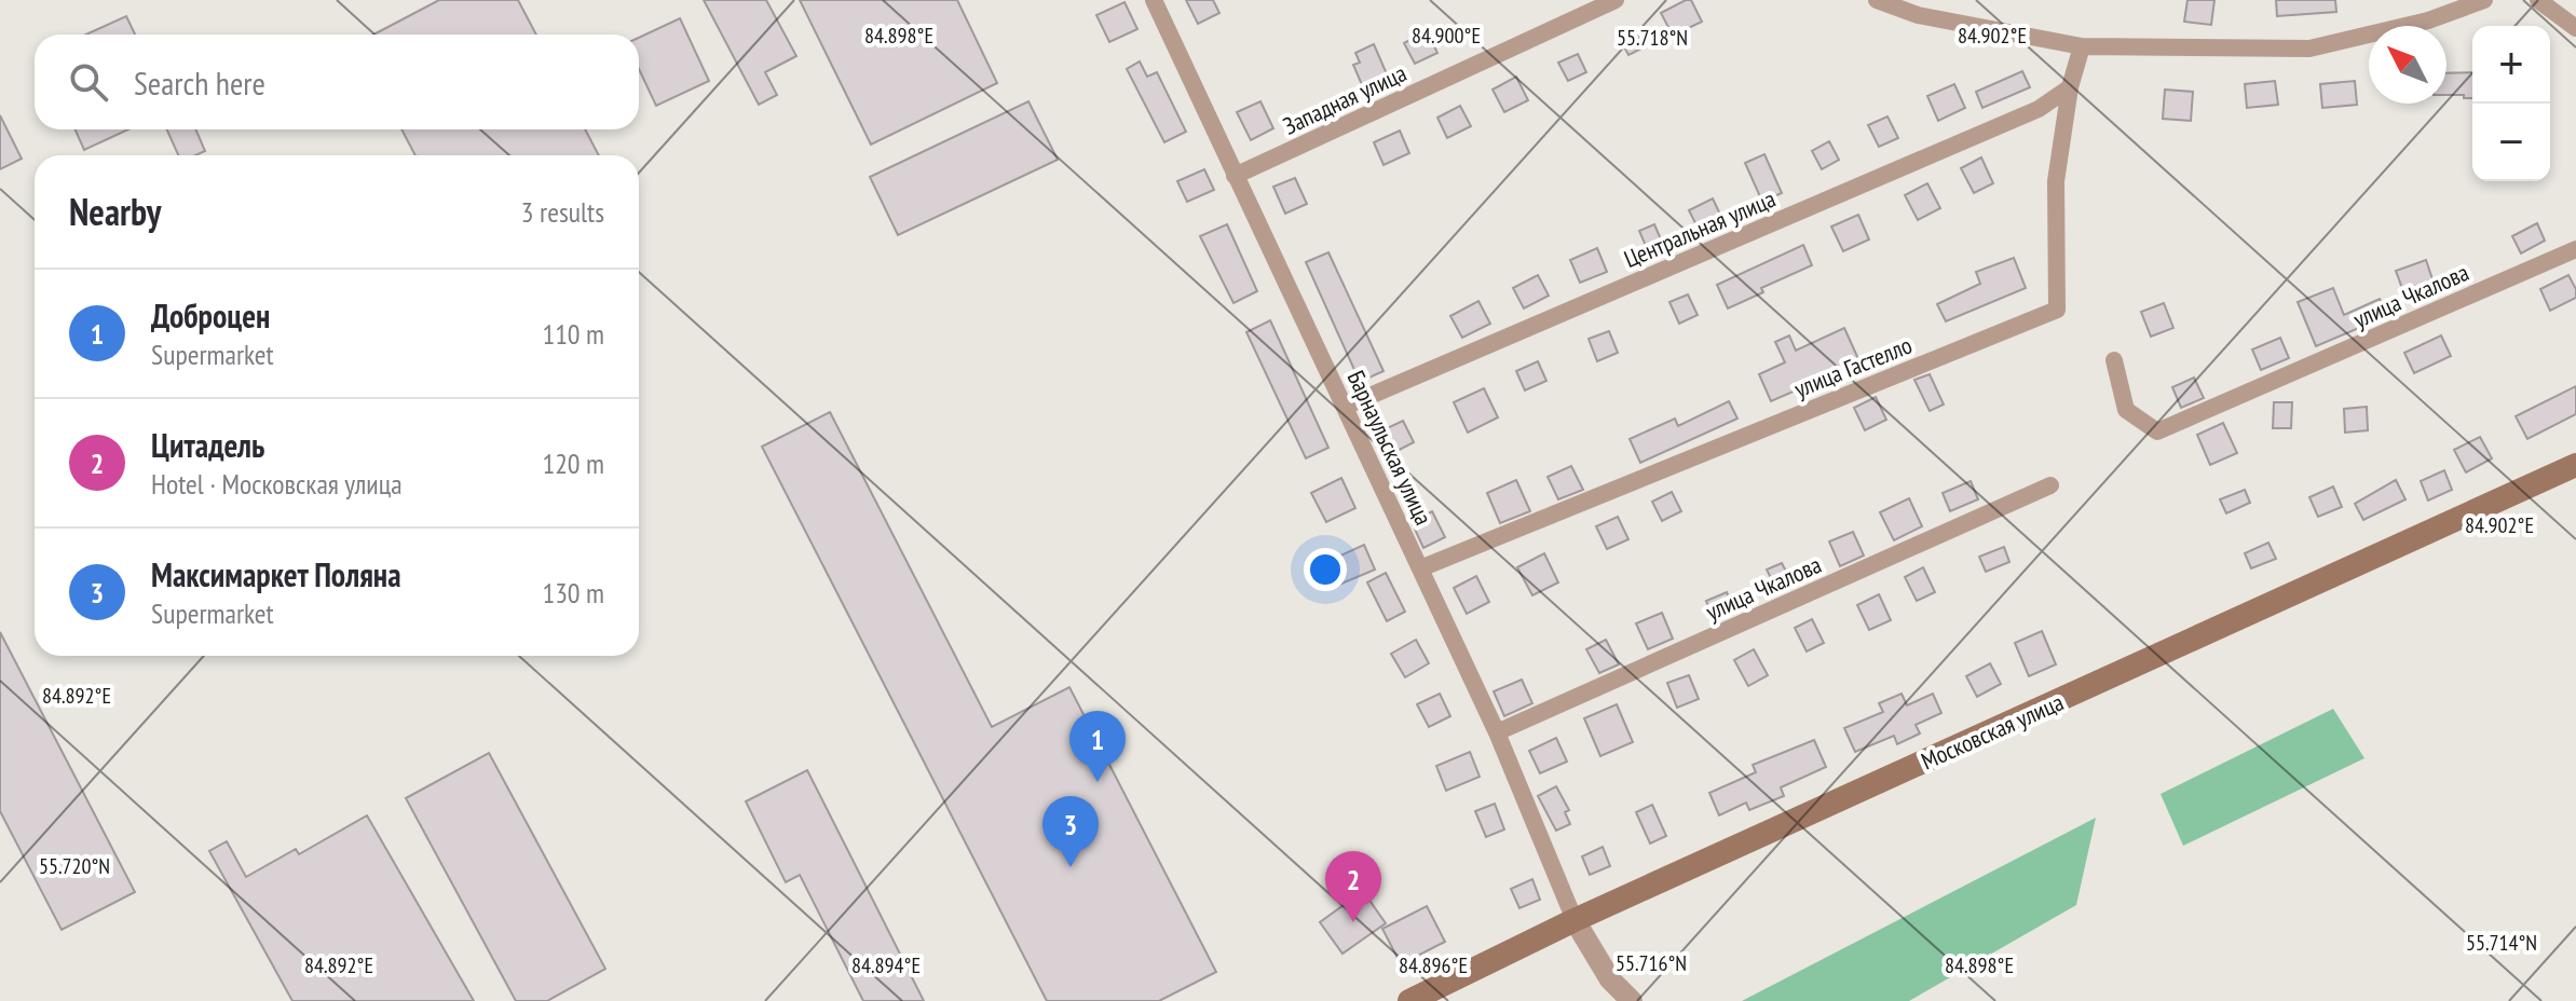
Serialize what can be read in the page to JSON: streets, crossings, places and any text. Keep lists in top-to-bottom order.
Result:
{
  "streets": {
    "main road": ["Московская улица"],
    "street": [
      "Западная улица",
      "Центральная улица",
      "улица Чкалова",
      "улица Гастелло",
      "Барнаульская улица"
    ]
  },
  "crossings": [
    ["Западная улица", "Барнаульская улица"],
    ["Центральная улица", "улица Гастелло"],
    ["Центральная улица", "Барнаульская улица"],
    ["улица Чкалова", "Барнаульская улица"],
    ["улица Гастелло", "Барнаульская улица"],
    ["Барнаульская улица", "Московская улица"]
  ],
  "north": "top left",
  "page": {
    "map_buttons": ["+", "−"],
    "search": "Search here",
    "heading": ["Nearby", "3 results"],
    "list": [
      {
        "mark": "1",
        "name": "Доброцен",
        "note": "Supermarket",
        "value": "110 m"
      },
      {
        "mark": "2",
        "name": "Цитадель",
        "note": "Hotel · Московская улица",
        "value": "120 m"
      },
      {
        "mark": "3",
        "name": "Максимаркет Поляна",
        "note": "Supermarket",
        "value": "130 m"
      }
    ],
    "pins": ["1", "3", "2"]
  },
  "coordinates": [
    "84.898°E",
    "84.900°E",
    "84.902°E",
    "55.718°N",
    "84.892°E",
    "55.720°N",
    "55.714°N",
    "55.716°N",
    "84.894°E",
    "84.896°E"
  ]
}
